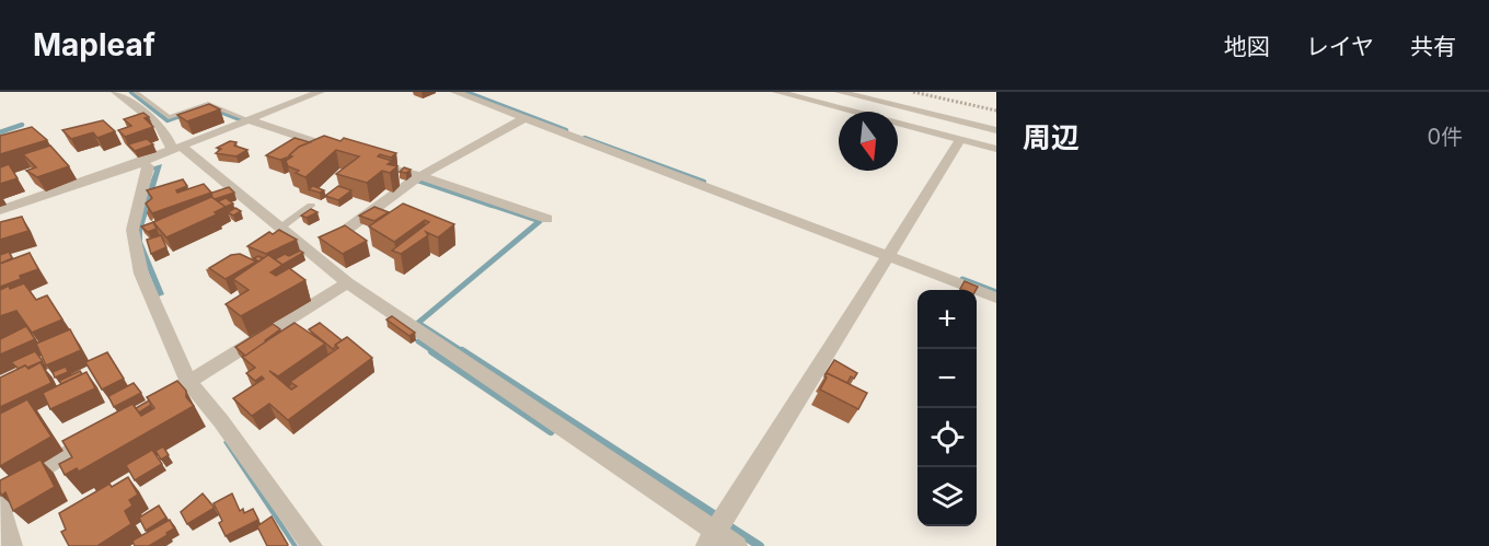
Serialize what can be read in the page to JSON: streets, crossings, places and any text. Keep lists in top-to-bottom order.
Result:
{
  "north": "bottom",
  "page": {
    "header": "Mapleaf",
    "nav": ["地図", "レイヤ", "共有"],
    "heading": ["周辺", "0件"],
    "map_buttons": ["+", "−"]
  }
}
